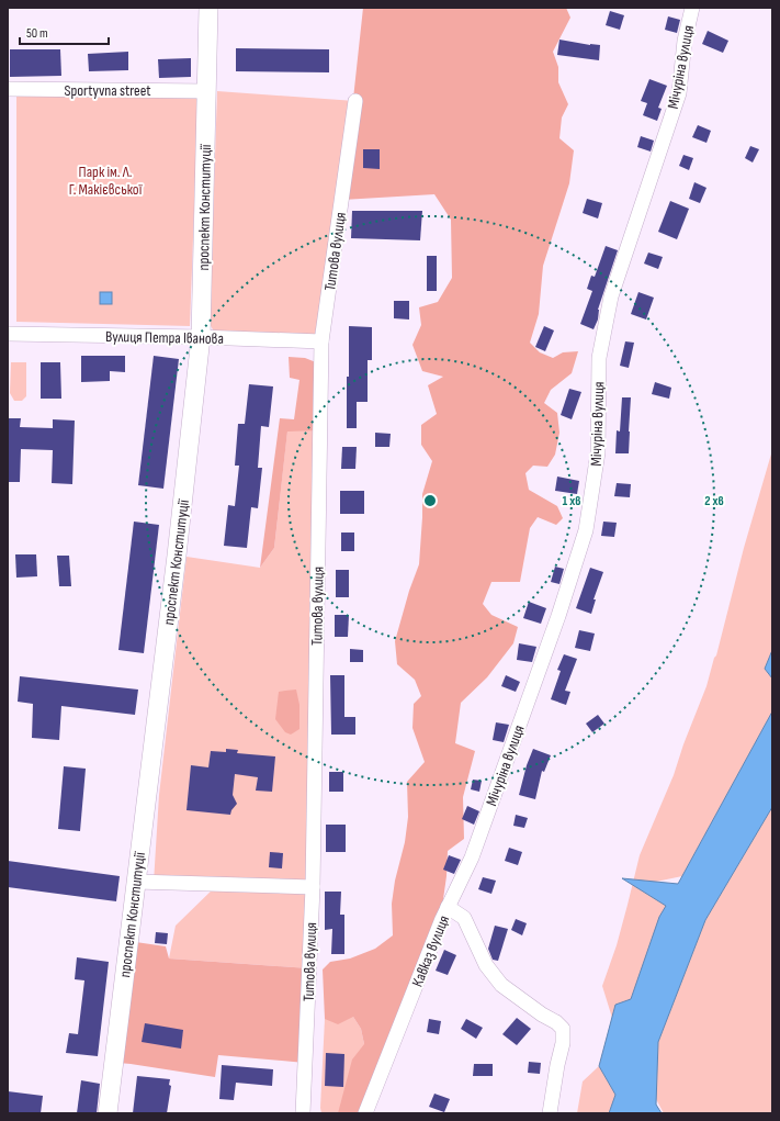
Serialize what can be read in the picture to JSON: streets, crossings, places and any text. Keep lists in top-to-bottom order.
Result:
{
  "streets": {
    "main road": ["проспект Конституції"],
    "street": [
      "Мічуріна вулиця",
      "Sportyvna street",
      "Титова вулиця",
      "Вулиця Петра Іванова",
      "Кавказ вулиця"
    ]
  },
  "crossings": [
    ["Мічуріна вулиця", "Кавказ вулиця"],
    ["Sportyvna street", "проспект Конституції"],
    ["проспект Конституції", "Вулиця Петра Іванова"],
    ["Титова вулиця", "Вулиця Петра Іванова"]
  ],
  "parks": ["Парк ім. Л. Г. Макієвської"],
  "scale_bar": "50 m",
  "rings": ["1 хв", "2 хв"]
}
